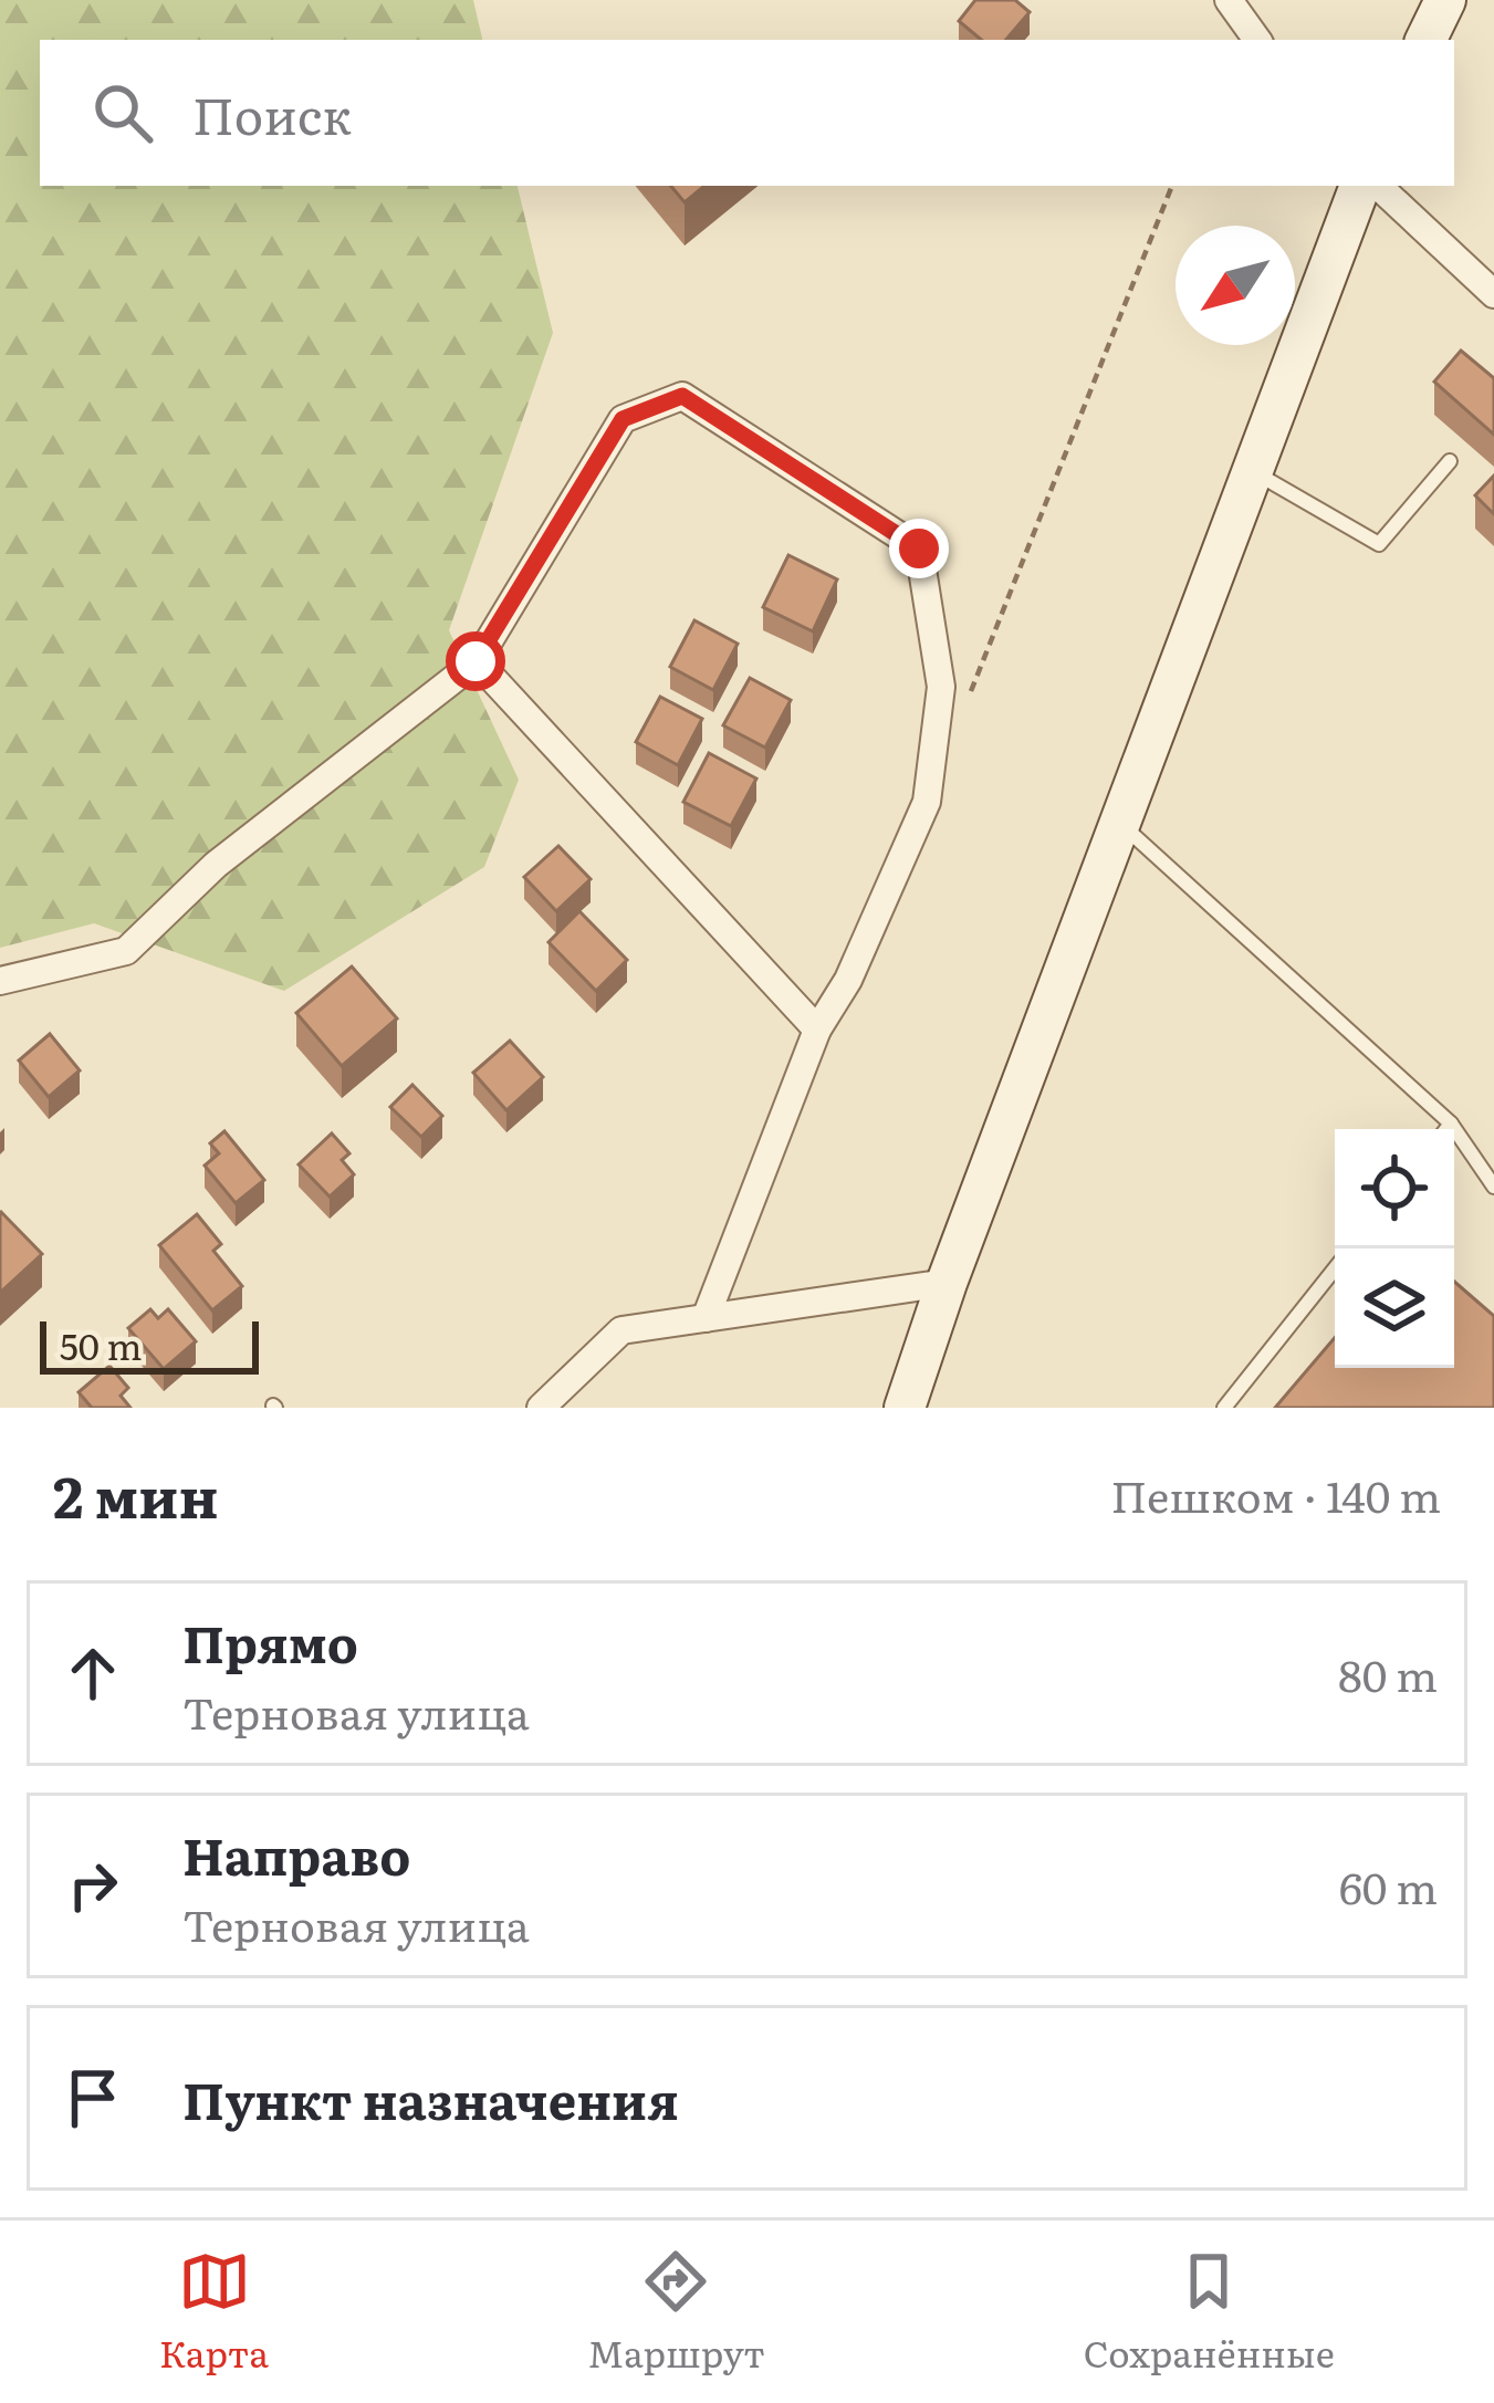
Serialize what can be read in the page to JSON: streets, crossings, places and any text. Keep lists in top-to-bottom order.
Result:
{
  "scale_bar": "50 m",
  "north": "bottom left",
  "page": {
    "search": "Поиск",
    "scale": "50 m",
    "heading": ["2 мин", "Пешком · 140 m"],
    "list": [
      ["Прямо", "Терновая улица", "80 m"],
      ["Направо", "Терновая улица", "60 m"],
      "Пункт назначения"
    ],
    "nav": ["Карта", "Маршрут", "Сохранённые"]
  }
}
